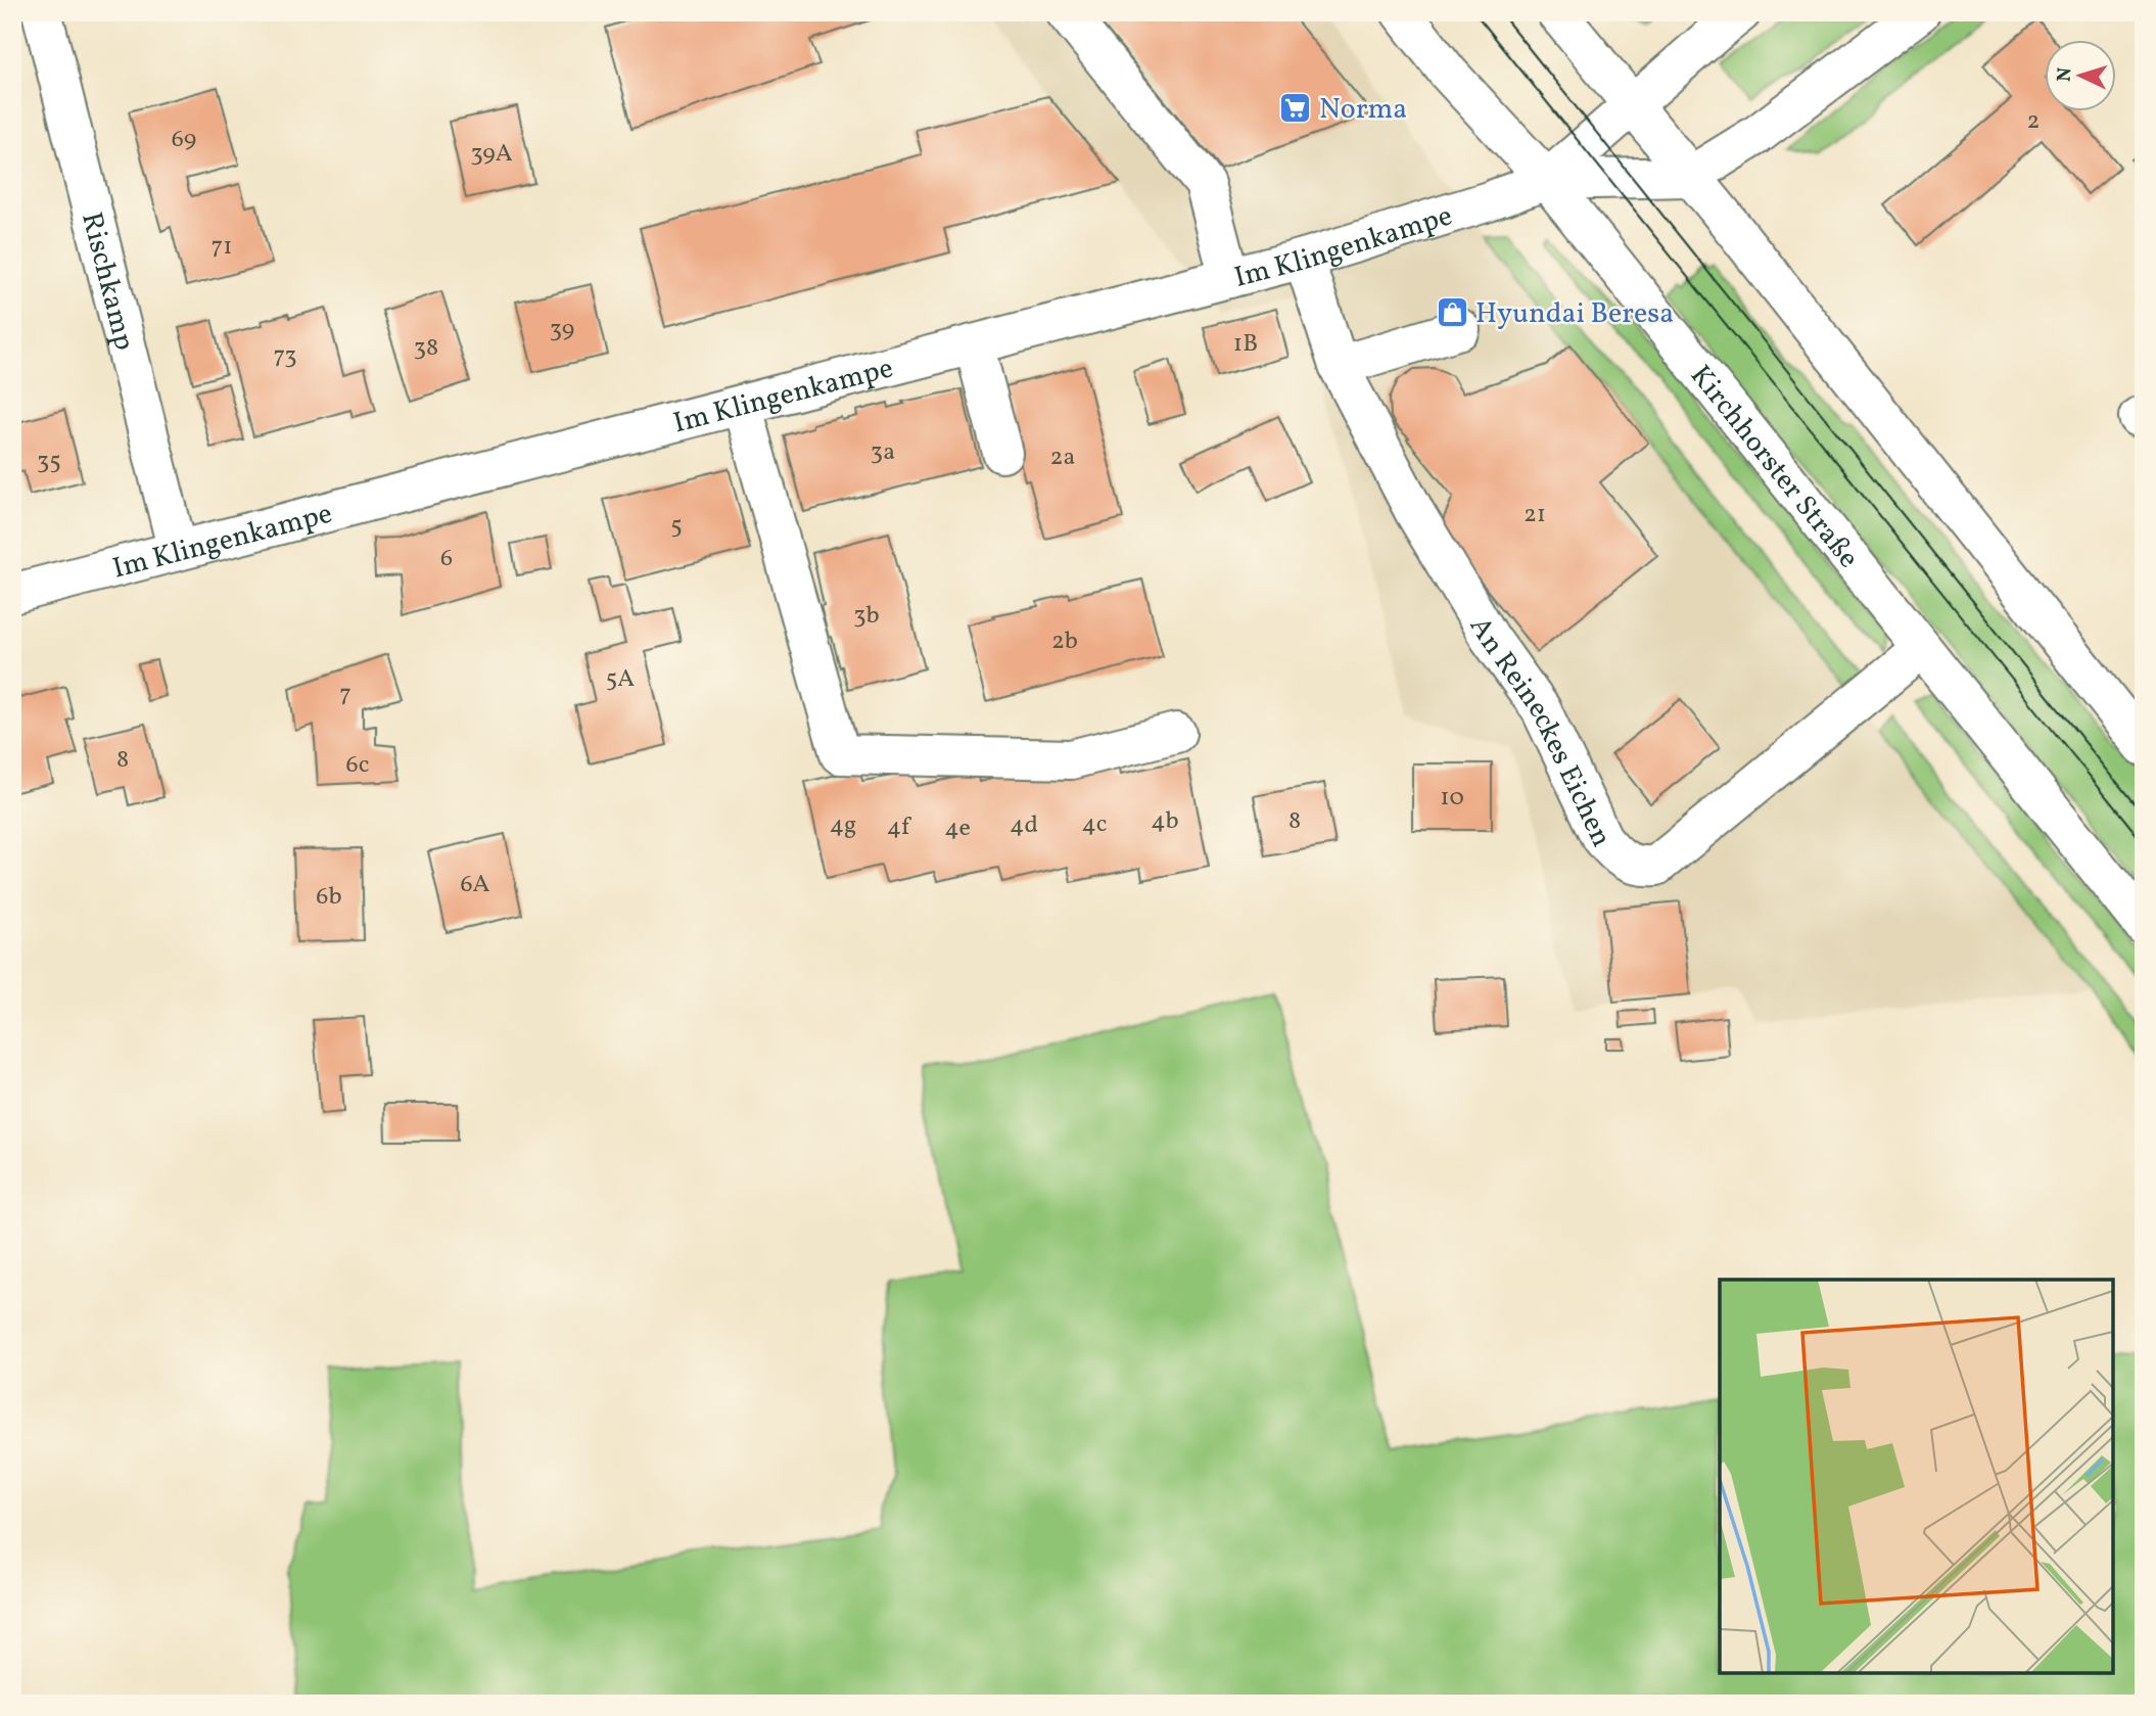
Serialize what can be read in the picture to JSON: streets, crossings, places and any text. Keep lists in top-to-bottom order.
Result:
{
  "streets": {
    "street": [
      "Im Klingenkampe",
      "Rischkamp",
      "Kirchhorster Straße",
      "An Reineckes Eichen"
    ]
  },
  "crossings": [
    ["Im Klingenkampe", "Rischkamp"],
    ["Im Klingenkampe", "Kirchhorster Straße"],
    ["Im Klingenkampe", "An Reineckes Eichen"],
    ["Kirchhorster Straße", "An Reineckes Eichen"]
  ],
  "places": {
    "supermarket": ["Norma"],
    "shop": ["Hyundai Beresa"]
  },
  "house_numbers": [
    "2",
    "69",
    "39A",
    "71",
    "39",
    "1B",
    "38",
    "73",
    "3a",
    "2a",
    "35",
    "21",
    "5",
    "6",
    "3b",
    "2b",
    "5A",
    "7",
    "8",
    "6c",
    "10",
    "4b",
    "8",
    "4c",
    "4g",
    "4d",
    "4f",
    "4e",
    "6A",
    "6b"
  ],
  "north": "left"
}
